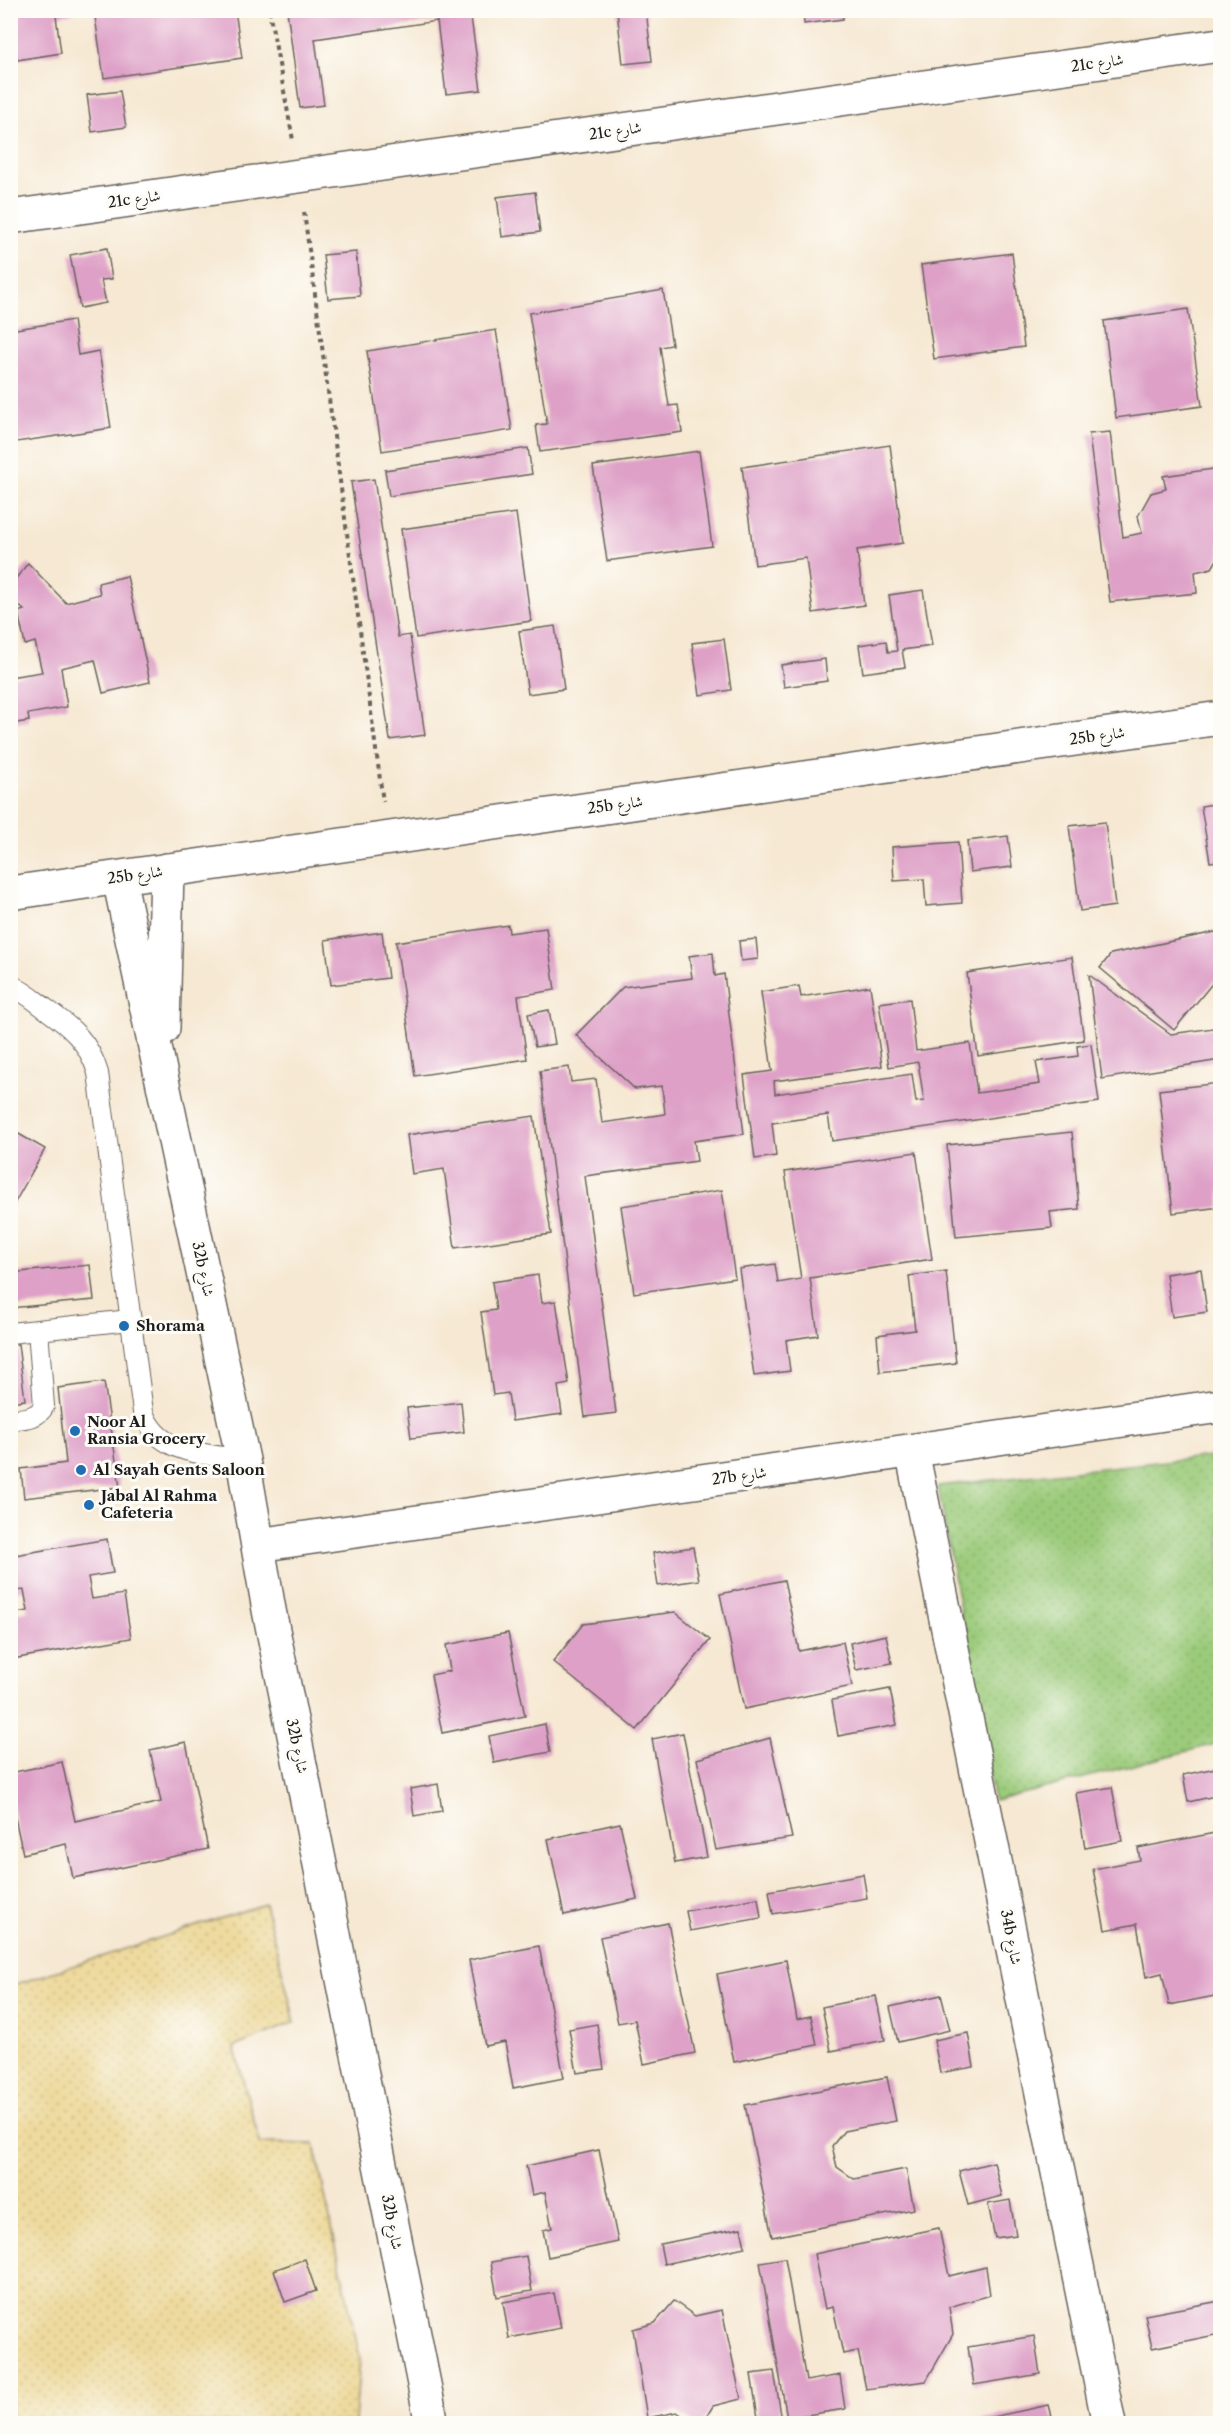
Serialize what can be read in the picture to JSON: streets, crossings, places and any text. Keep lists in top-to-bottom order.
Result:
{
  "streets": {
    "street": [
      "21c شارع",
      "25b شارع",
      "32b شارع",
      "27b شارع",
      "34b شارع"
    ]
  },
  "crossings": [
    ["25b شارع", "32b شارع"],
    ["32b شارع", "27b شارع"],
    ["27b شارع", "34b شارع"]
  ],
  "places": [
    "Shorama",
    "Noor Al Ransia Grocery",
    "Al Sayah Gents Saloon",
    "Jabal Al Rahma Cafeteria"
  ]
}
